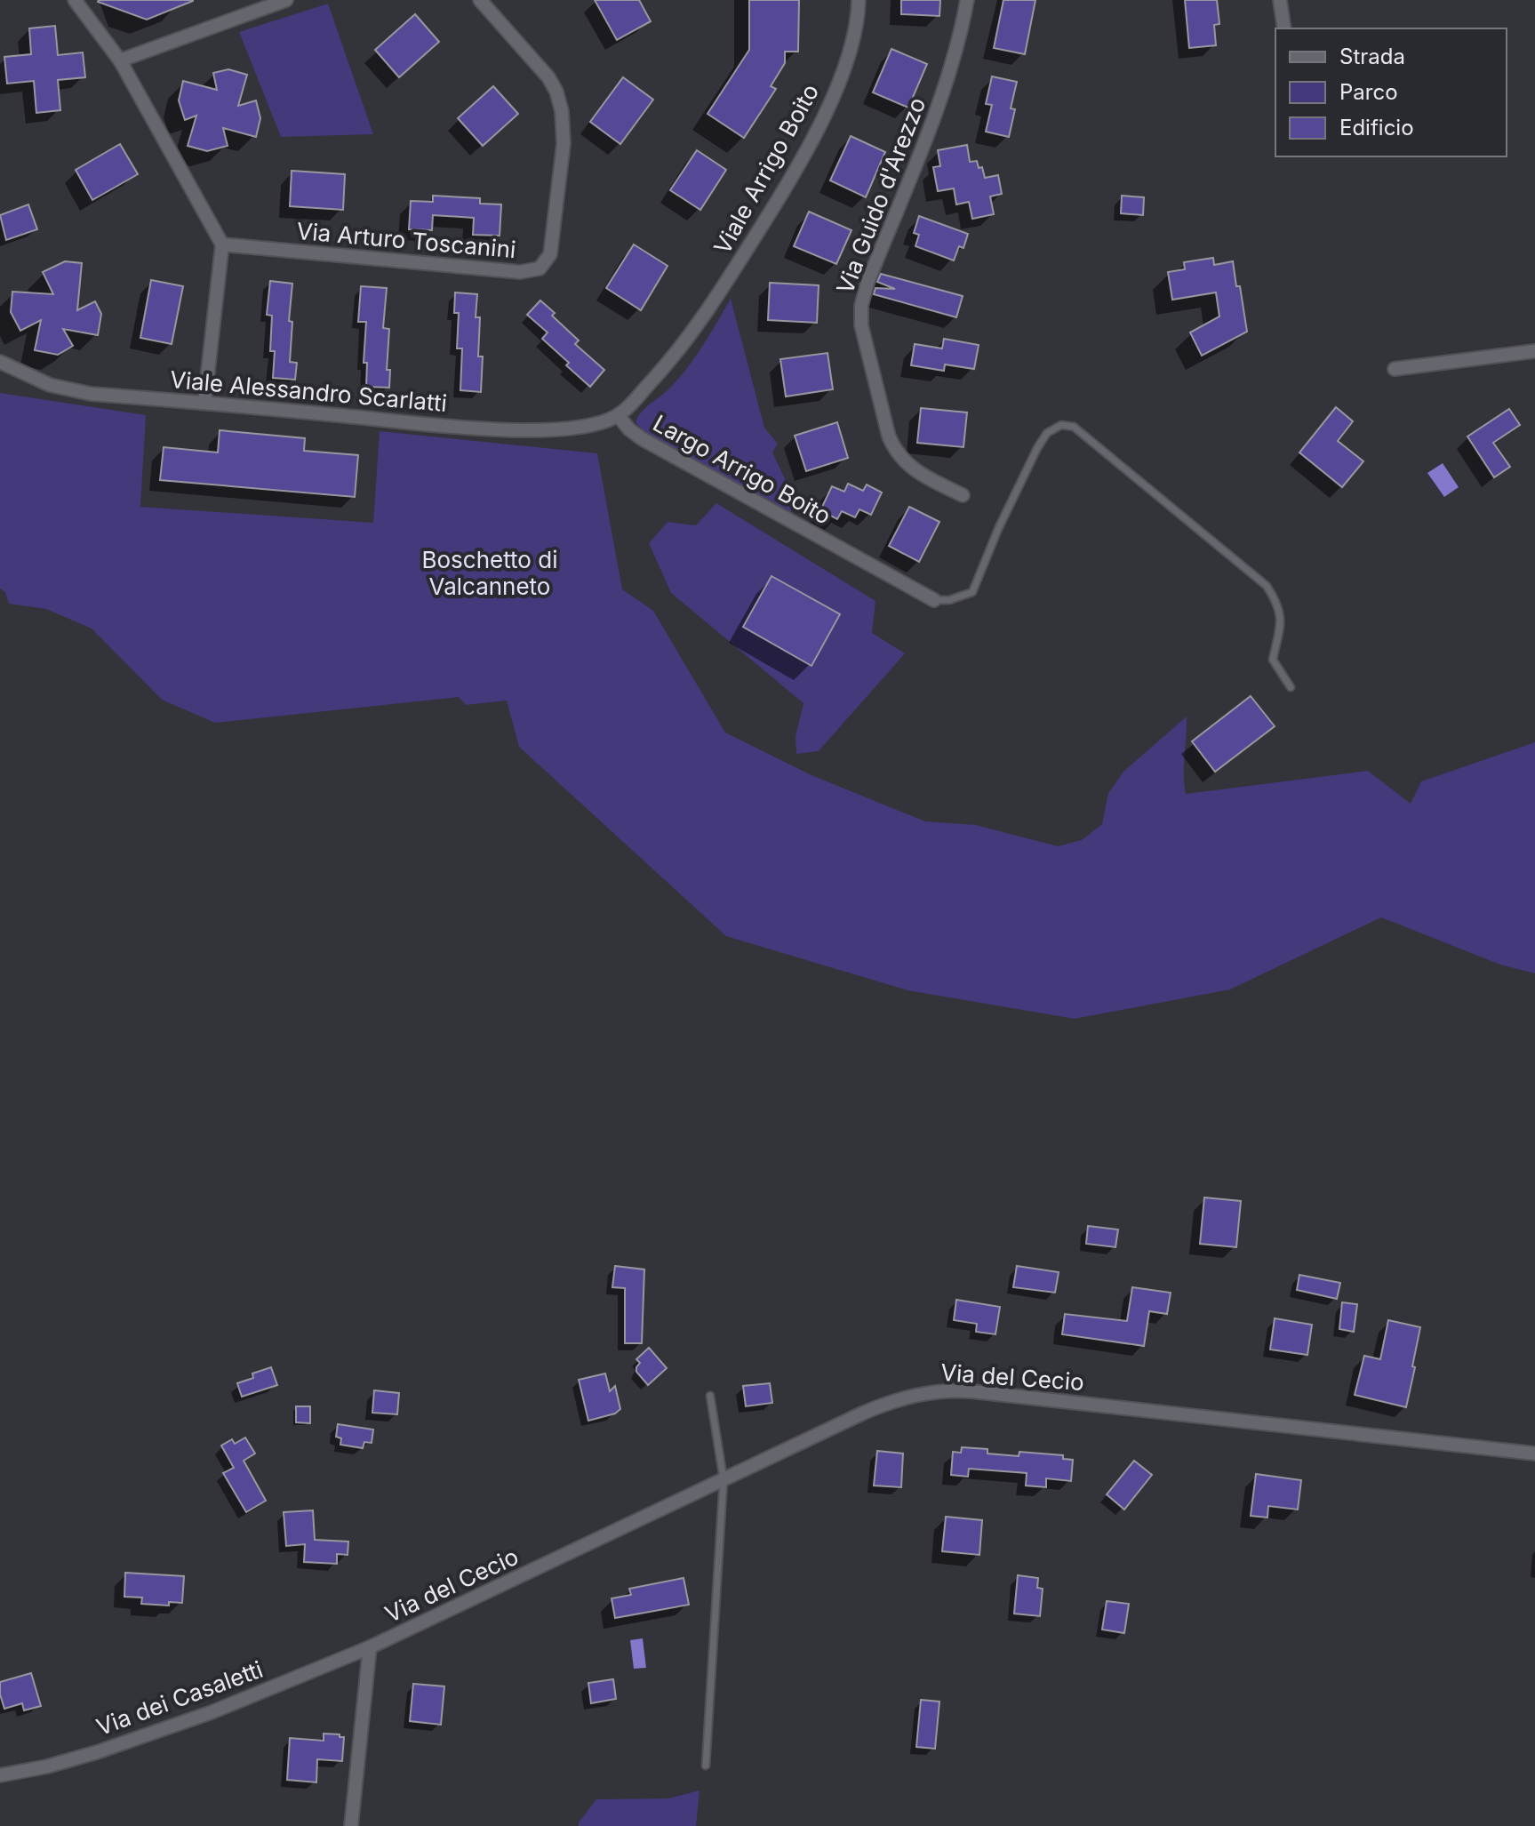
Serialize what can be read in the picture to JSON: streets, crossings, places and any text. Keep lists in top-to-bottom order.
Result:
{
  "streets": {
    "street": [
      "Viale Arrigo Boito",
      "Via Guido d'Arezzo",
      "Via Arturo Toscanini",
      "Viale Alessandro Scarlatti",
      "Largo Arrigo Boito",
      "Via del Cecio",
      "Via dei Casaletti"
    ]
  },
  "crossings": [
    ["Viale Arrigo Boito", "Largo Arrigo Boito"],
    ["Viale Alessandro Scarlatti", "Largo Arrigo Boito"],
    ["Via del Cecio", "Via dei Casaletti"]
  ],
  "parks": ["Boschetto di Valcanneto"],
  "legend": ["Strada", "Parco", "Edificio"]
}
